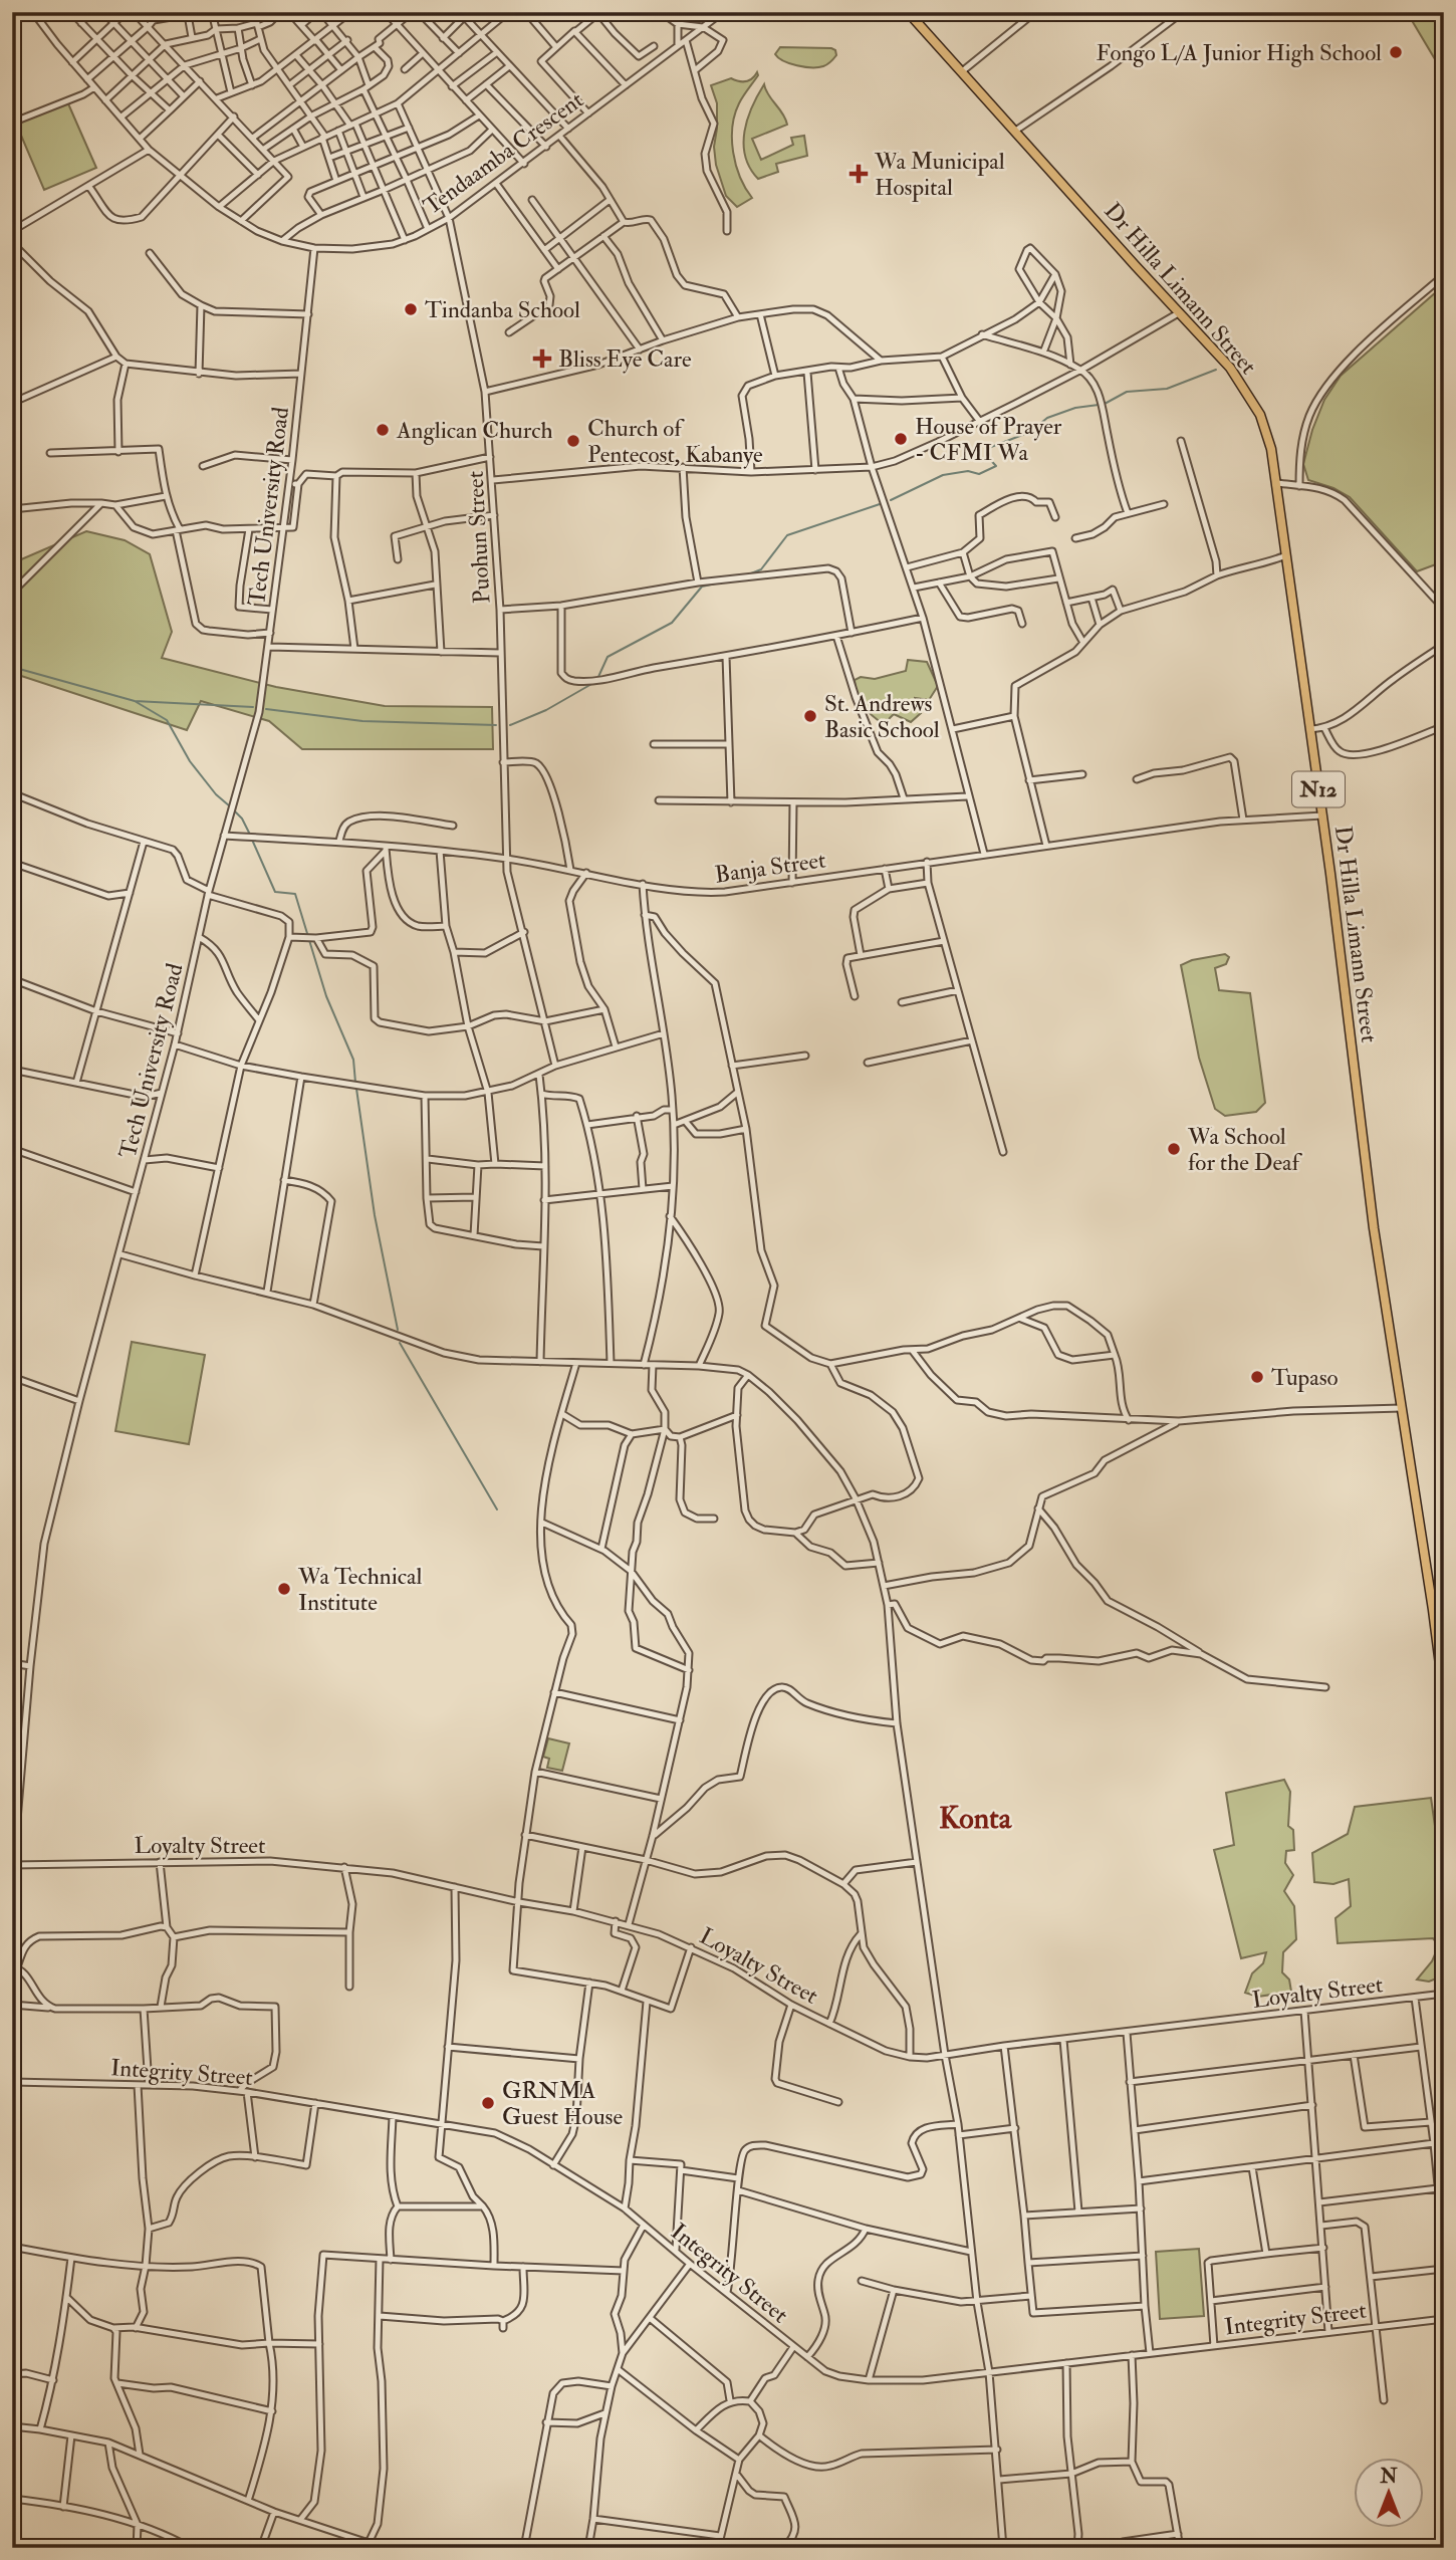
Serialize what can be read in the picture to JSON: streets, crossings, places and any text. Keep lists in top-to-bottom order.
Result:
{
  "streets": {
    "highway": ["Dr Hilla Limann Street", "N12"],
    "street": [
      "Tendaamba Crescent",
      "Tech University Road",
      "Puohun Street",
      "Banja Street",
      "Loyalty Street",
      "Integrity Street"
    ]
  },
  "crossings": [
    ["Tendaamba Crescent", "Tech University Road"],
    ["Tendaamba Crescent", "Puohun Street"],
    ["Dr Hilla Limann Street", "Banja Street"],
    ["Tech University Road", "Banja Street"],
    ["Tech University Road", "Loyalty Street"],
    ["Puohun Street", "Banja Street"]
  ],
  "districts": ["Konta"],
  "places": {
    "other": [
      "Fongo L/A Junior High School",
      "Tindanba School",
      "Anglican Church",
      "House of Prayer - CFMI Wa",
      "Church of Pentecost, Kabanye",
      "St. Andrews Basic School",
      "Wa School for the Deaf",
      "Tupaso",
      "Wa Technical Institute",
      "GRNMA Guest House"
    ],
    "health": ["Wa Municipal Hospital", "Bliss Eye Care"]
  },
  "north": "top"
}
